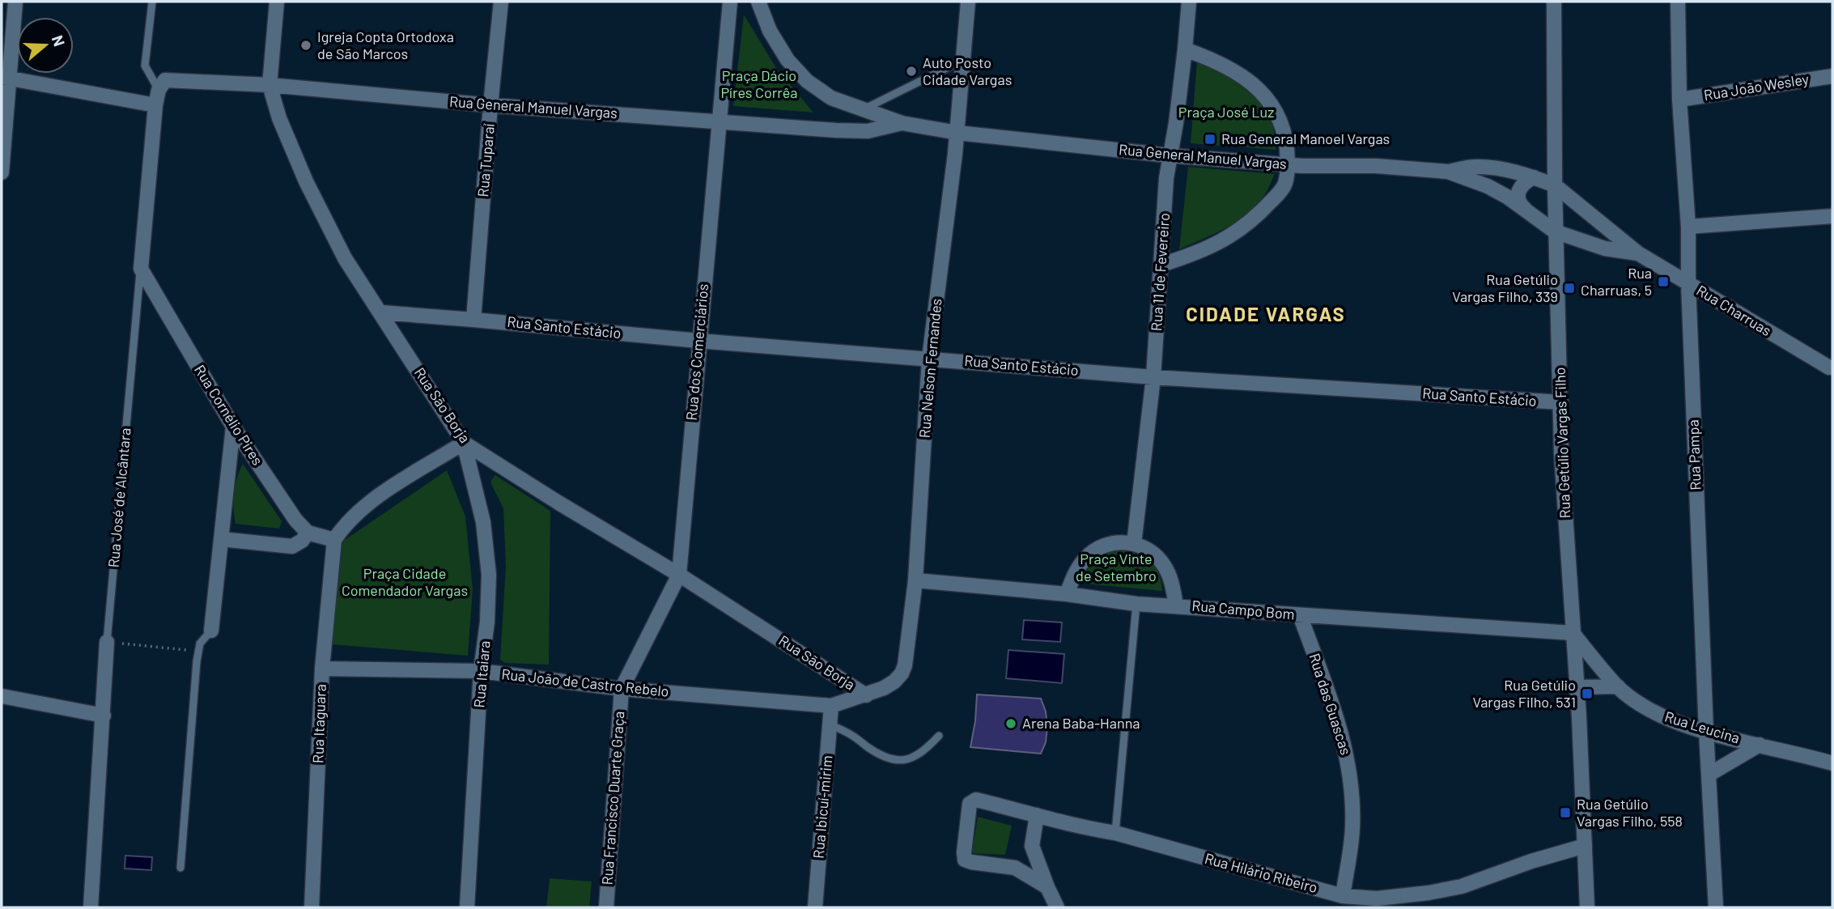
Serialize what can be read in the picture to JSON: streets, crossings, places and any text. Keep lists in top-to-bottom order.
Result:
{
  "streets": {
    "street": [
      "Rua João Wesley",
      "Rua General Manuel Vargas",
      "Rua Tuparaí",
      "Rua 11 de Fevereiro",
      "Rua Charruas",
      "Rua Santo Estácio",
      "Rua dos Comerciários",
      "Rua Nelson Fernandes",
      "Rua São Borja",
      "Rua Cornélio Pires",
      "Rua Getúlio Vargas Filho",
      "Rua Pampa",
      "Rua José de Alcântara",
      "Rua Campo Bom",
      "Rua Itaiara",
      "Rua João de Castro Rebelo",
      "Rua das Guascas",
      "Rua Itaguara",
      "Rua Leucina",
      "Rua Francisco Duarte Graça",
      "Rua Ibicuí-mirim",
      "Rua Hilário Ribeiro"
    ]
  },
  "crossings": [
    ["Rua João Wesley", "Rua Pampa"],
    ["Rua General Manuel Vargas", "Rua Tuparaí"],
    ["Rua General Manuel Vargas", "Rua 11 de Fevereiro"],
    ["Rua General Manuel Vargas", "Rua Charruas"],
    ["Rua General Manuel Vargas", "Rua dos Comerciários"],
    ["Rua General Manuel Vargas", "Rua Nelson Fernandes"],
    ["Rua General Manuel Vargas", "Rua São Borja"],
    ["Rua General Manuel Vargas", "Rua Getúlio Vargas Filho"],
    ["Rua General Manuel Vargas", "Rua José de Alcântara"],
    ["Rua Tuparaí", "Rua Santo Estácio"],
    ["Rua 11 de Fevereiro", "Rua Santo Estácio"],
    ["Rua Charruas", "Rua Getúlio Vargas Filho"],
    ["Rua Charruas", "Rua Pampa"],
    ["Rua Santo Estácio", "Rua dos Comerciários"],
    ["Rua Santo Estácio", "Rua Nelson Fernandes"],
    ["Rua Santo Estácio", "Rua São Borja"],
    ["Rua Santo Estácio", "Rua Getúlio Vargas Filho"],
    ["Rua dos Comerciários", "Rua São Borja"],
    ["Rua dos Comerciários", "Rua João de Castro Rebelo"],
    ["Rua dos Comerciários", "Rua Francisco Duarte Graça"],
    ["Rua Nelson Fernandes", "Rua São Borja"],
    ["Rua Nelson Fernandes", "Rua Campo Bom"],
    ["Rua Nelson Fernandes", "Rua João de Castro Rebelo"],
    ["Rua São Borja", "Rua Itaiara"],
    ["Rua Cornélio Pires", "Rua José de Alcântara"],
    ["Rua Getúlio Vargas Filho", "Rua Campo Bom"],
    ["Rua Getúlio Vargas Filho", "Rua Leucina"],
    ["Rua Getúlio Vargas Filho", "Rua Hilário Ribeiro"],
    ["Rua Pampa", "Rua Leucina"],
    ["Rua Campo Bom", "Rua das Guascas"],
    ["Rua Campo Bom", "Rua Leucina"],
    ["Rua Itaiara", "Rua João de Castro Rebelo"],
    ["Rua João de Castro Rebelo", "Rua Itaguara"],
    ["Rua João de Castro Rebelo", "Rua Francisco Duarte Graça"],
    ["Rua João de Castro Rebelo", "Rua Ibicuí-mirim"],
    ["Rua das Guascas", "Rua Hilário Ribeiro"]
  ],
  "districts": ["CIDADE VARGAS"],
  "parks": [
    "Praça Dácio Píres Corrêa",
    "Praça José Luz",
    "Praça Vinte de Setembro",
    "Praça Cidade Comendador Vargas"
  ],
  "places": {
    "other": ["Igreja Copta Ortodoxa de São Marcos", "Auto Posto Cidade Vargas", "Arena Baba-Hanna"],
    "transit": [
      "Rua General Manoel Vargas",
      "Rua Charruas, 5",
      "Rua Getúlio Vargas Filho, 339",
      "Rua Getúlio Vargas Filho, 531",
      "Rua Getúlio Vargas Filho, 558"
    ]
  },
  "north": "right"
}
